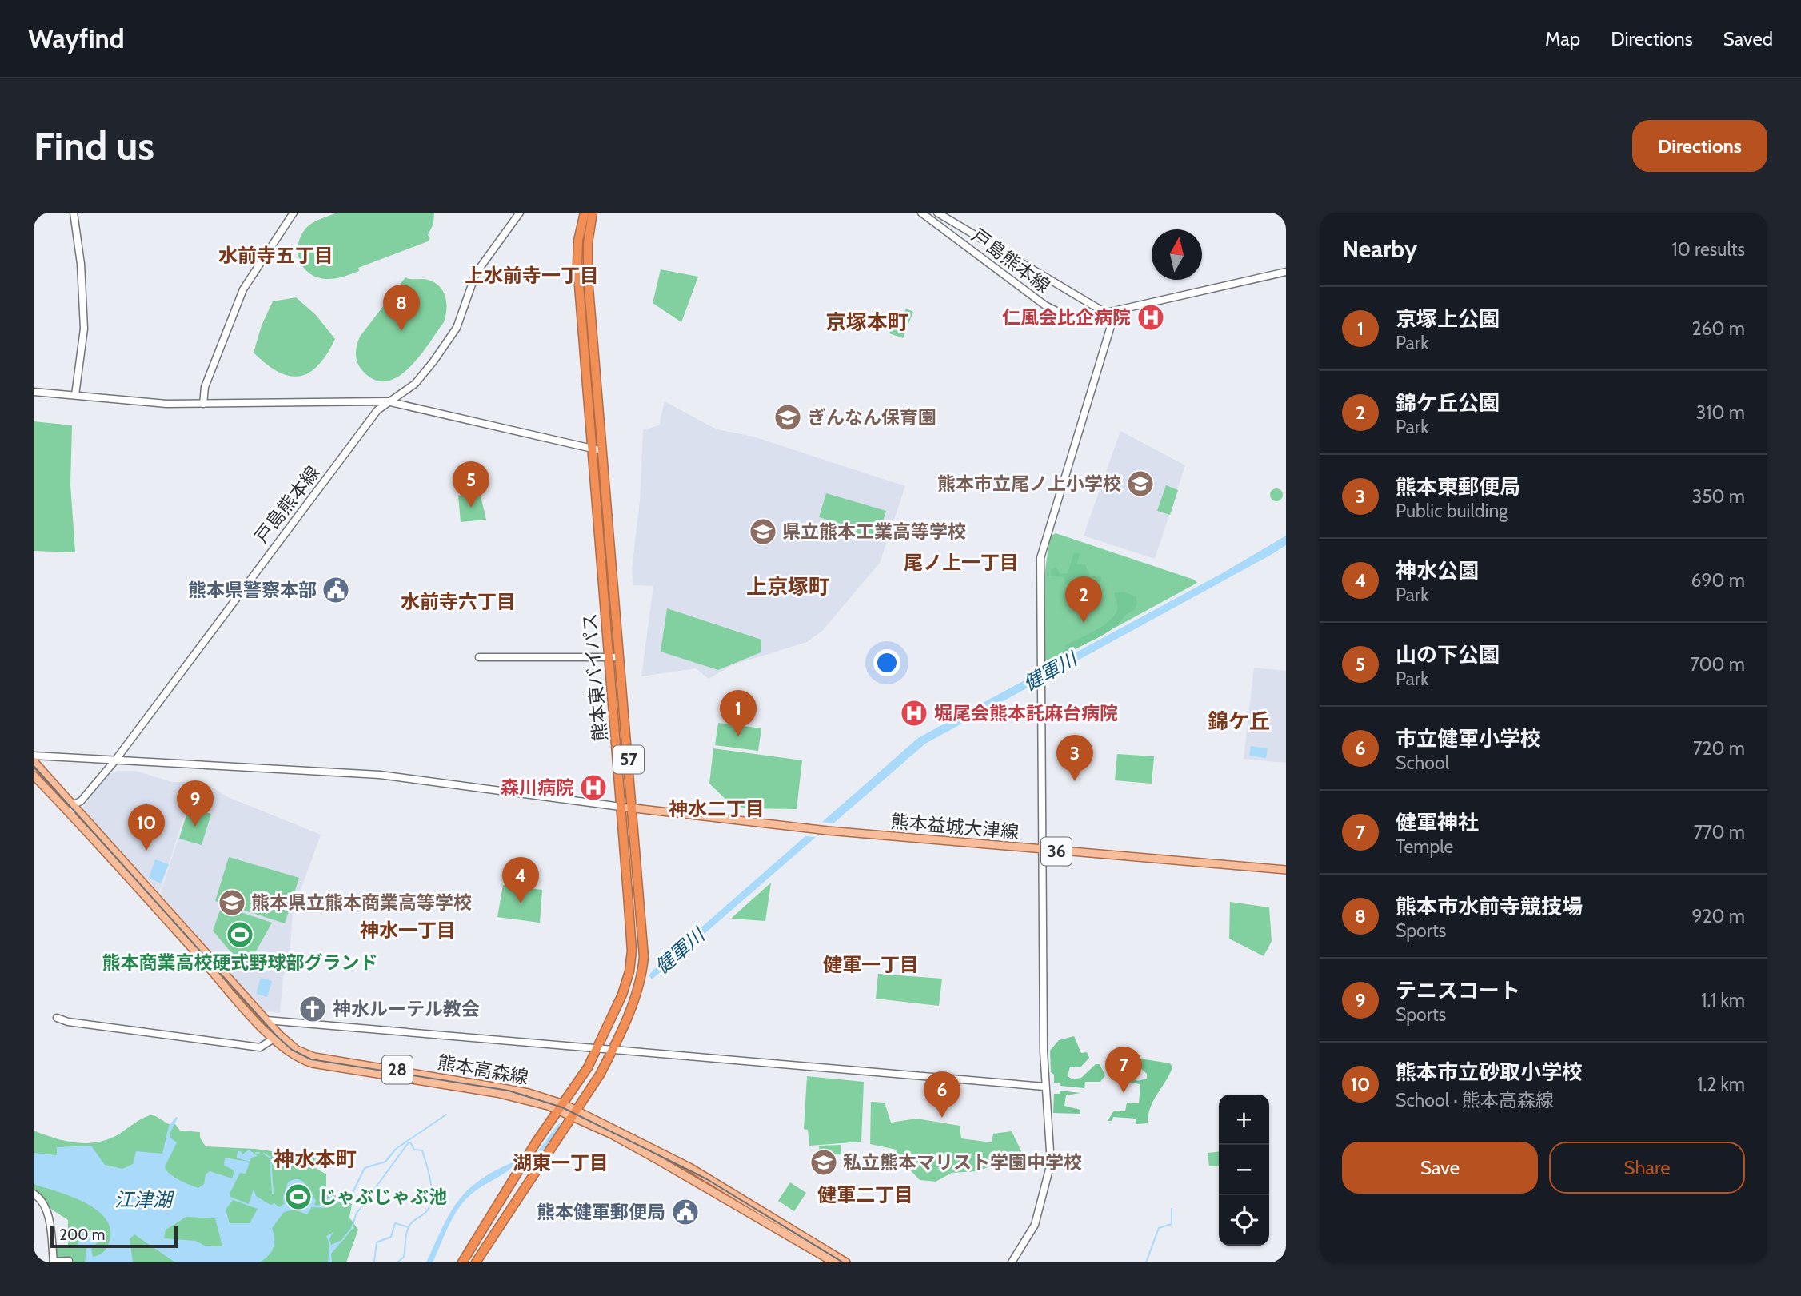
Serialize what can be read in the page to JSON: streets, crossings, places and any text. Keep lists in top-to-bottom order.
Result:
{
  "streets": {
    "highway": ["熊本東バイパス", "57"],
    "main road": [
      "熊本益城大津線",
      "36",
      "28",
      "熊本高森線"
    ],
    "street": ["戸島熊本線"]
  },
  "crossings": [
    ["戸島熊本線", "熊本高森線"],
    ["熊本東バイパス", "熊本益城大津線"],
    ["熊本東バイパス", "熊本高森線"]
  ],
  "districts": [
    "水前寺五丁目",
    "上水前寺一丁目",
    "京塚本町",
    "尾ノ上一丁目",
    "上京塚町",
    "水前寺六丁目",
    "錦ケ丘",
    "神水二丁目",
    "神水一丁目",
    "健軍一丁目",
    "神水本町",
    "湖東一丁目",
    "健軍二丁目"
  ],
  "water": ["健軍川", "江津湖"],
  "places": {
    "hospital": ["仁風会比企病院", "堀尾会熊本託麻台病院", "森川病院"],
    "school or university": [
      "ぎんなん保育園",
      "熊本市立尾ノ上小学校",
      "県立熊本工業高等学校",
      "熊本県立熊本商業高等学校",
      "私立熊本マリスト学園中学校"
    ],
    "public building": ["熊本県警察本部", "熊本健軍郵便局"],
    "sports": ["熊本商業高校硬式野球部グランド", "じゃぶじゃぶ池"],
    "church": ["神水ルーテル教会"]
  },
  "scale_bar": "200 m",
  "north": "top",
  "page": {
    "header": "Wayfind",
    "nav": ["Map", "Directions", "Saved"],
    "buttons": [
      "Directions",
      ["Save", "Share"]
    ],
    "title": "Find us",
    "heading": ["Nearby", "10 results"],
    "pins": [
      "8",
      "5",
      "2",
      "1",
      "3",
      "9",
      "10",
      "4",
      "7",
      "6"
    ],
    "list": [
      {
        "mark": "1",
        "name": "京塚上公園",
        "note": "Park",
        "value": "260 m"
      },
      {
        "mark": "2",
        "name": "錦ケ丘公園",
        "note": "Park",
        "value": "310 m"
      },
      {
        "mark": "3",
        "name": "熊本東郵便局",
        "note": "Public building",
        "value": "350 m"
      },
      {
        "mark": "4",
        "name": "神水公園",
        "note": "Park",
        "value": "690 m"
      },
      {
        "mark": "5",
        "name": "山の下公園",
        "note": "Park",
        "value": "700 m"
      },
      {
        "mark": "6",
        "name": "市立健軍小学校",
        "note": "School",
        "value": "720 m"
      },
      {
        "mark": "7",
        "name": "健軍神社",
        "note": "Temple",
        "value": "770 m"
      },
      {
        "mark": "8",
        "name": "熊本市水前寺競技場",
        "note": "Sports",
        "value": "920 m"
      },
      {
        "mark": "9",
        "name": "テニスコート",
        "note": "Sports",
        "value": "1.1 km"
      },
      {
        "mark": "10",
        "name": "熊本市立砂取小学校",
        "note": "School · 熊本高森線",
        "value": "1.2 km"
      }
    ],
    "map_buttons": ["+", "−"],
    "scale": "200 m"
  }
}
